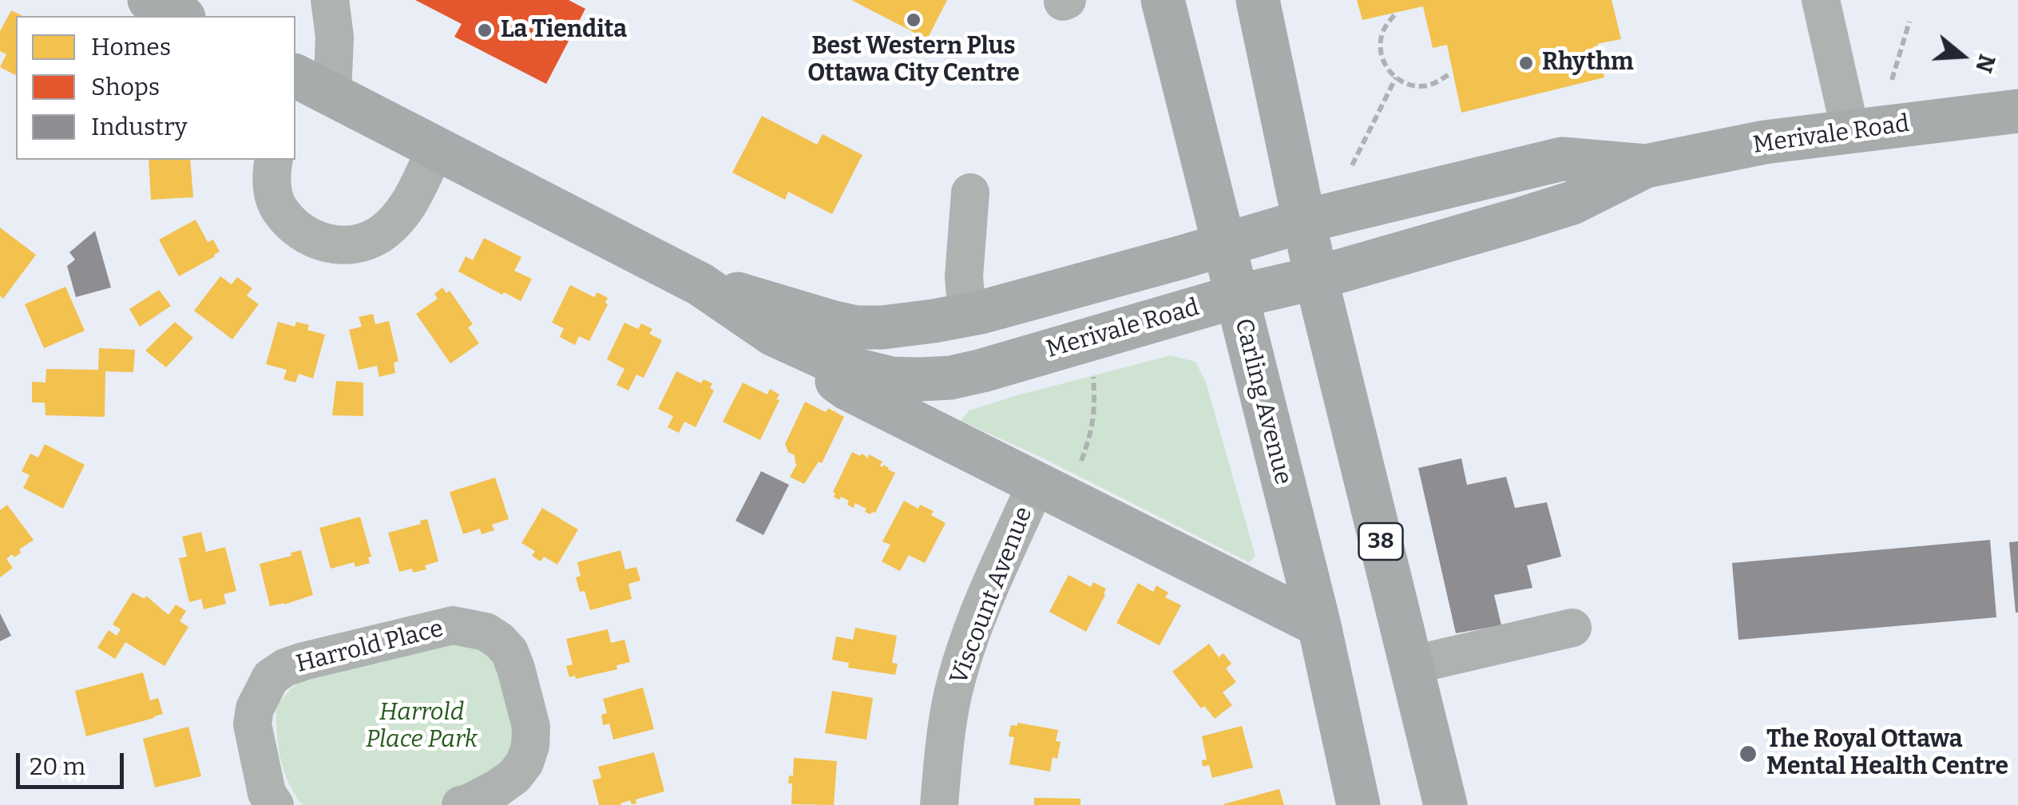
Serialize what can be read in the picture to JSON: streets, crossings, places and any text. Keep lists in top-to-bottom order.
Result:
{
  "streets": {
    "main road": ["Merivale Road", "Carling Avenue", "38"],
    "street": ["Viscount Avenue", "Harrold Place"]
  },
  "crossings": [
    ["Merivale Road", "Carling Avenue"],
    ["Merivale Road", "38"]
  ],
  "parks": ["Harrold Place Park"],
  "places": [
    "Best Western Plus Ottawa City Centre",
    "La Tiendita",
    "Rhythm",
    "The Royal Ottawa Mental Health Centre"
  ],
  "legend": ["Homes", "Shops", "Industry"],
  "scale_bar": "20 m",
  "north": "right"
}
